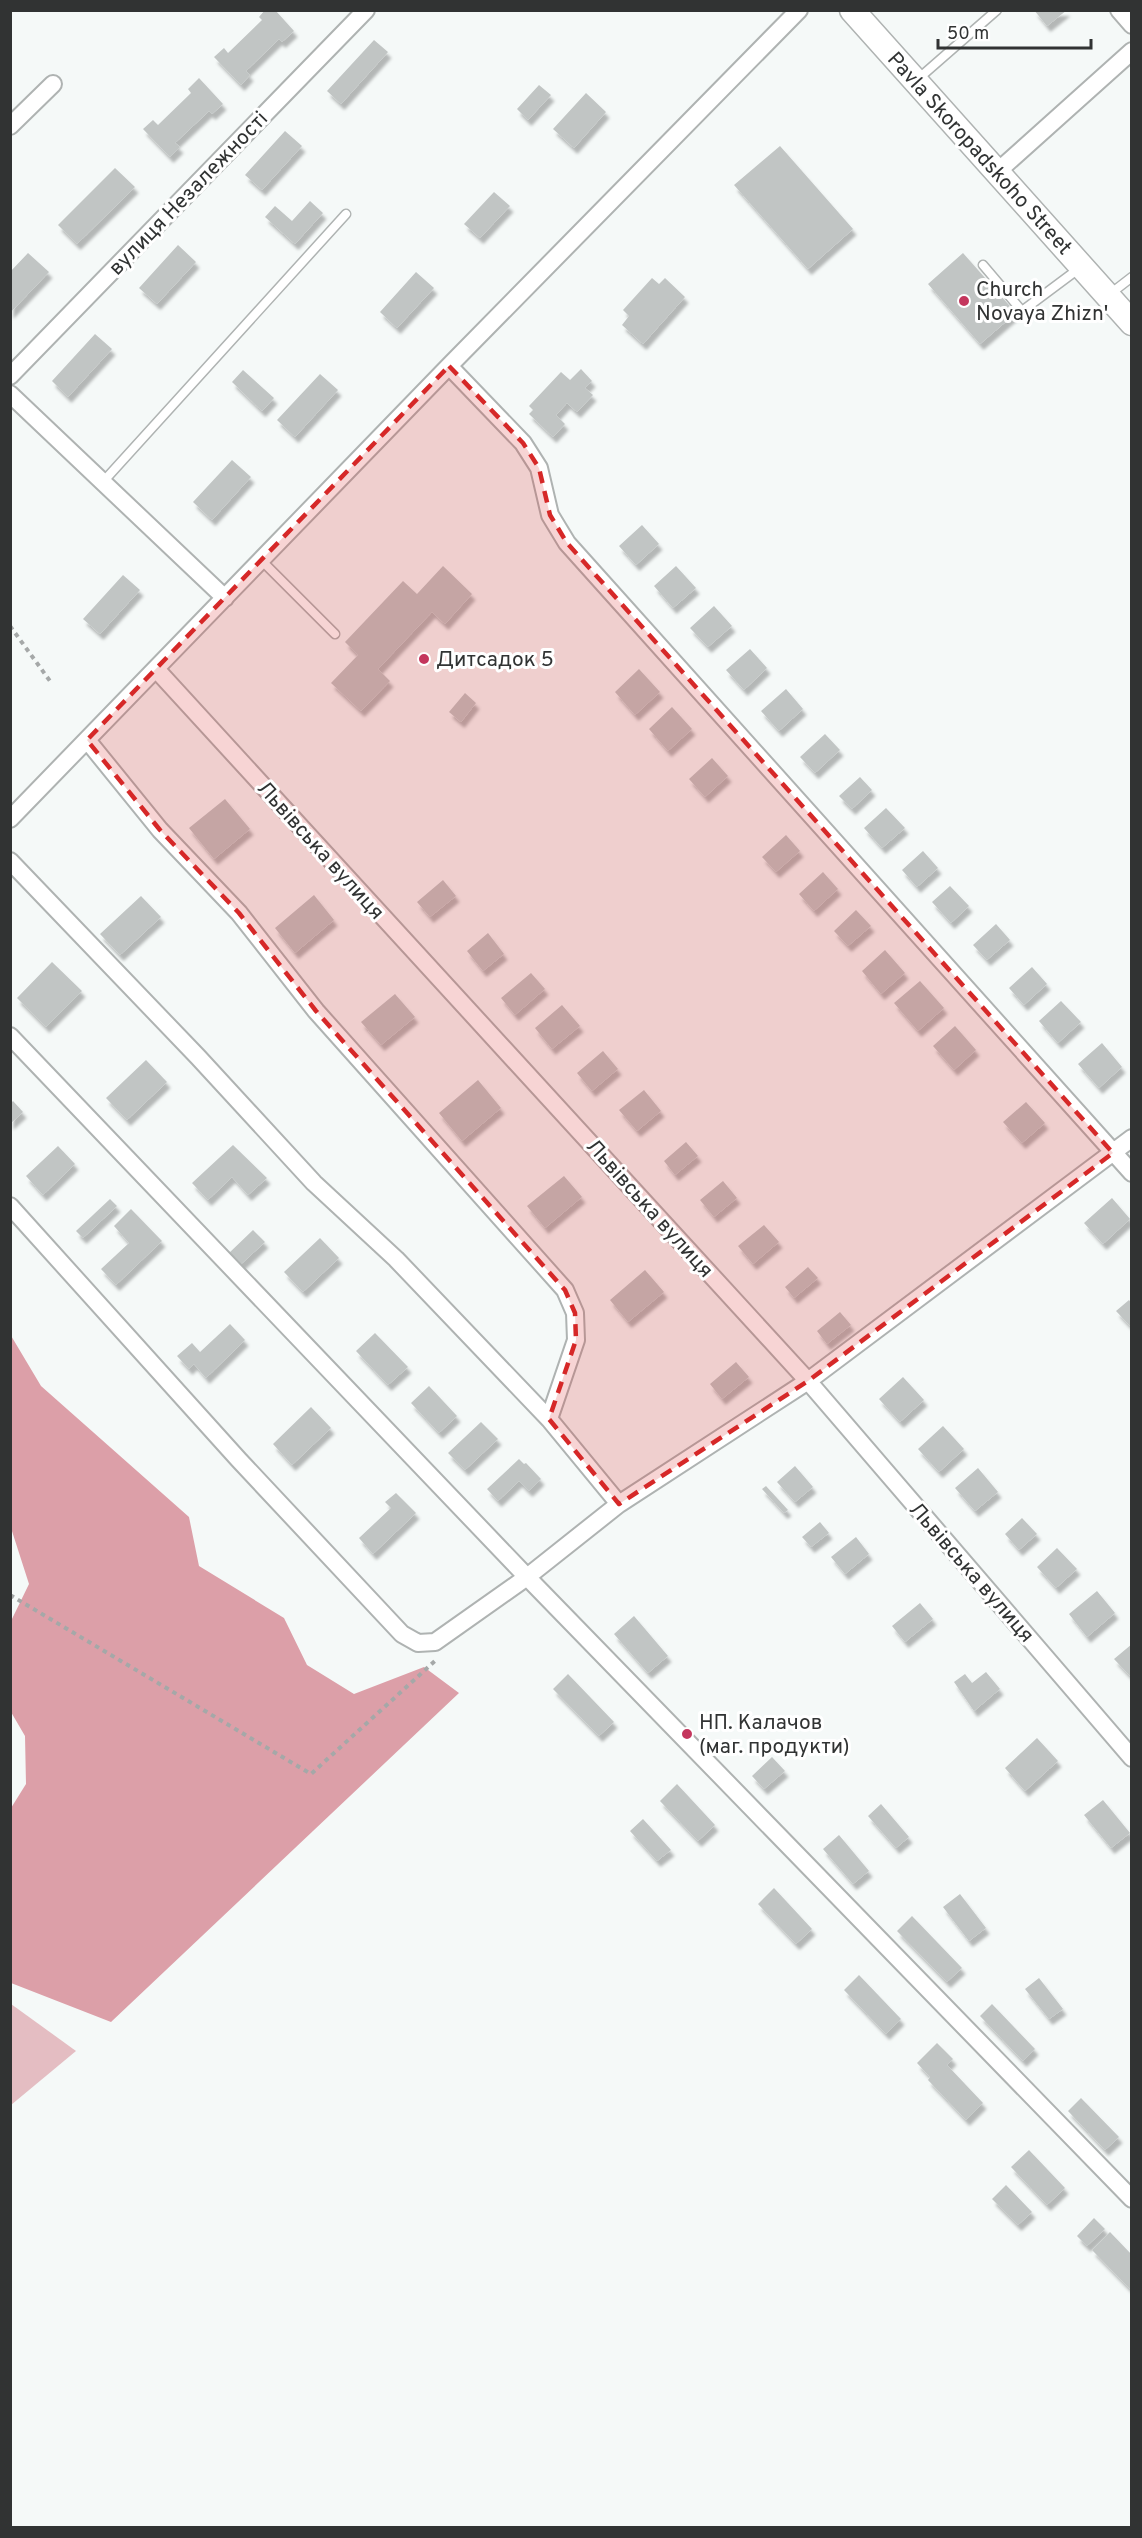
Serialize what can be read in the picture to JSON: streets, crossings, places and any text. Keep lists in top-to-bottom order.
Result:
{
  "streets": {
    "street": ["Pavla Skoropadskoho Street", "вулиця Незалежності", "Львівська вулиця"]
  },
  "places": ["Church Novaya Zhizn'", "Дитсадок 5", "НП. Калачов (маг. продукти)"],
  "scale_bar": "50 m"
}
